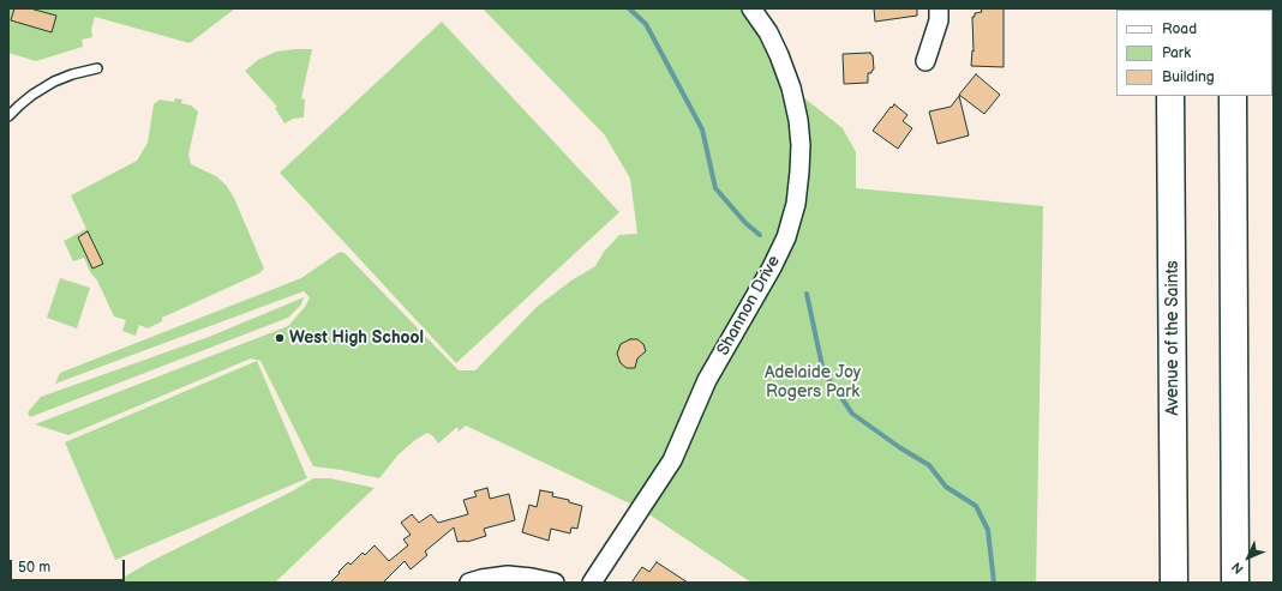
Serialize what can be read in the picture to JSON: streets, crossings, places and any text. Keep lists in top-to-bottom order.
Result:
{
  "streets": {
    "highway": ["Avenue of the Saints"],
    "street": ["Shannon Drive"]
  },
  "parks": ["Adelaide Joy Rogers Park"],
  "places": ["West High School"],
  "legend": ["Road", "Park", "Building"],
  "scale_bar": "50 m",
  "north": "bottom left"
}
